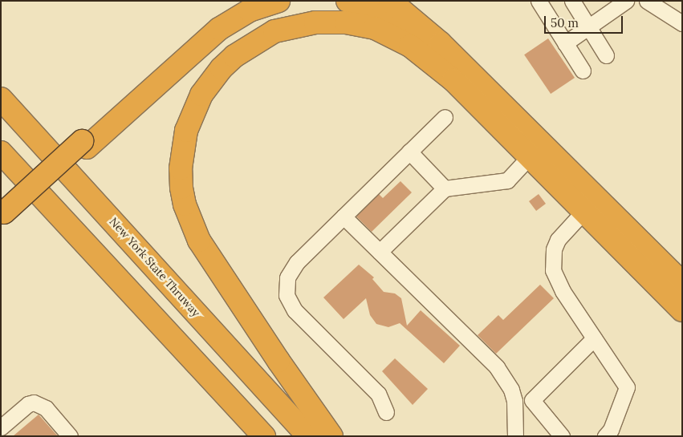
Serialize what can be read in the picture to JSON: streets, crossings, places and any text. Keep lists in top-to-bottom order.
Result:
{
  "streets": {
    "highway": ["New York State Thruway"]
  },
  "scale_bar": "50 m"
}
